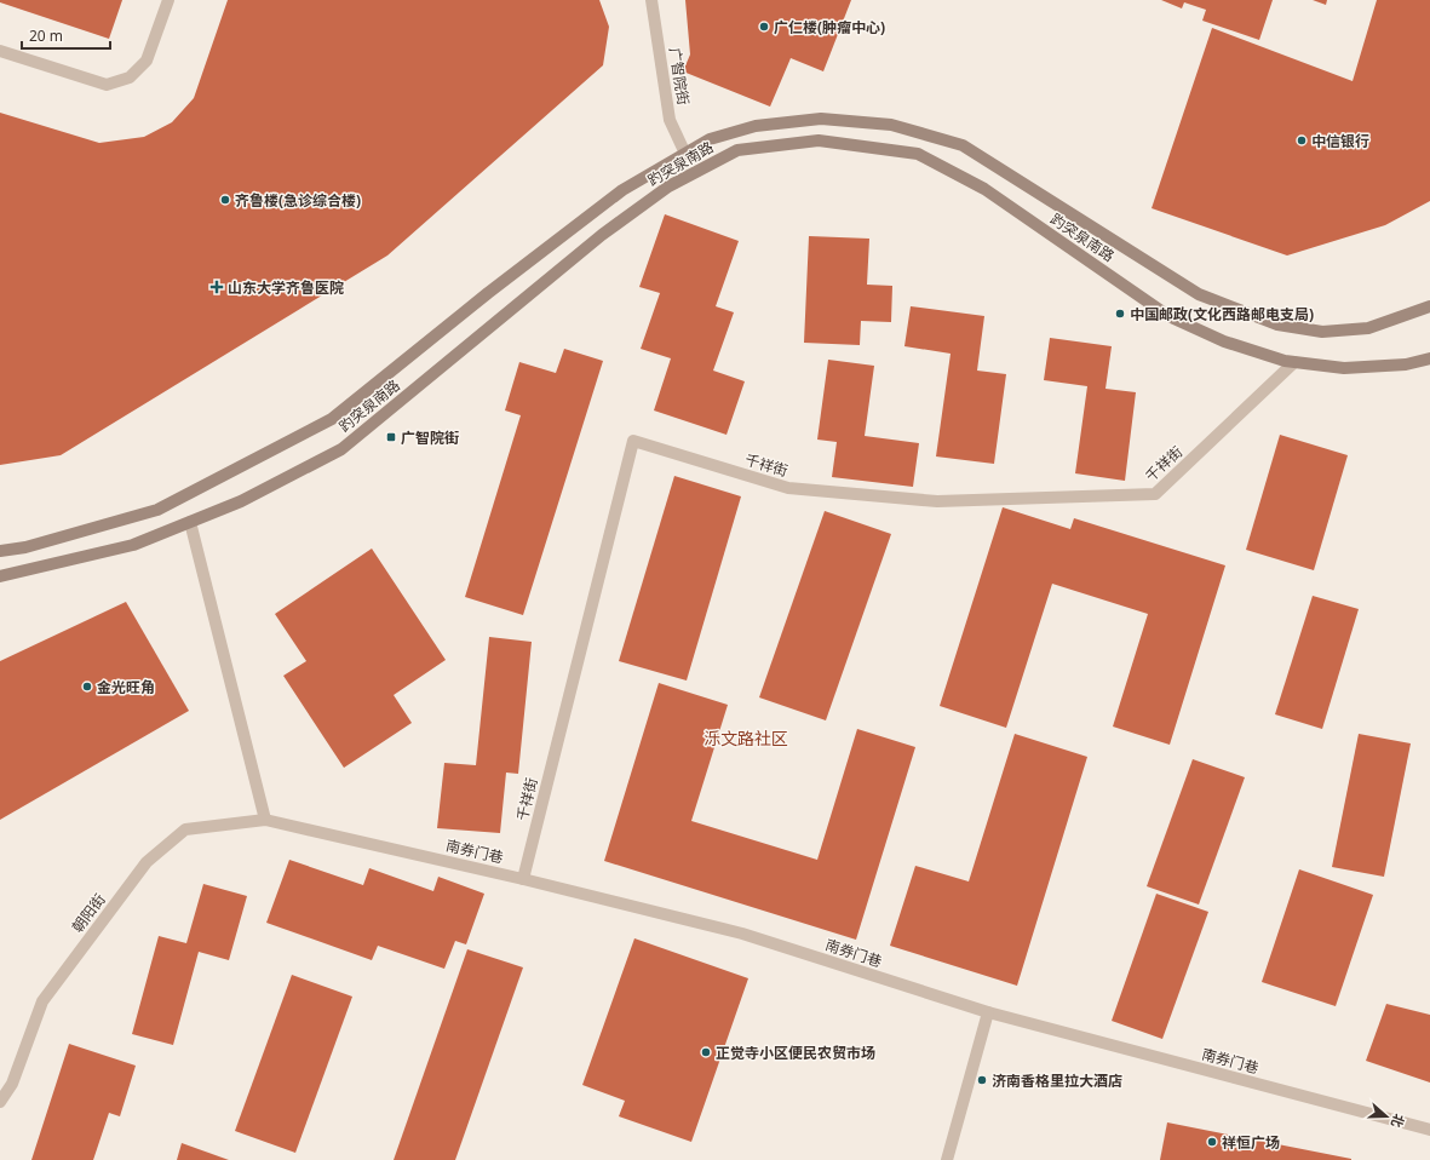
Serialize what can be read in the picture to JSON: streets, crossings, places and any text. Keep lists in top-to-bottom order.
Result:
{
  "streets": {
    "main road": ["趵突泉南路"],
    "street": [
      "广智院街",
      "千祥街",
      "南券门巷",
      "朝阳街"
    ]
  },
  "crossings": [
    ["广智院街", "趵突泉南路"],
    ["趵突泉南路", "千祥街"],
    ["千祥街", "南券门巷"],
    ["南券门巷", "朝阳街"]
  ],
  "districts": ["泺文路社区"],
  "places": {
    "other": [
      "广仁楼(肿瘤中心)",
      "中信银行",
      "齐鲁楼(急诊综合楼)",
      "中国邮政(文化西路邮电支局)",
      "金光旺角",
      "正觉寺小区便民农贸市场",
      "济南香格里拉大酒店",
      "祥恒广场"
    ],
    "health": ["山东大学齐鲁医院"],
    "transit": ["广智院街"]
  },
  "scale_bar": "20 m",
  "north": "right"
}
